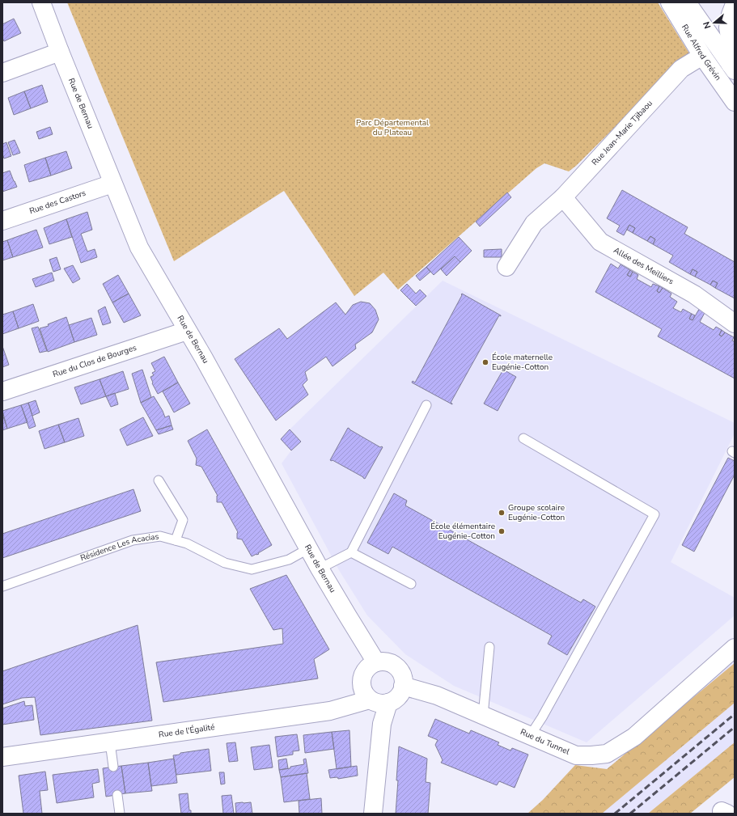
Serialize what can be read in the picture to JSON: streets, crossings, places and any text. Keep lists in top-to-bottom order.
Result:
{
  "streets": {
    "street": [
      "Rue Alfred Grévin",
      "Rue de Bernau",
      "Rue Jean-Marie Tjibaou",
      "Rue des Castors",
      "Allée des Meilliers",
      "Rue du Clos de Bourges",
      "Rue de l'Égalité",
      "Rue du Tunnel"
    ],
    "lane": ["Résidence Les Acacias"]
  },
  "crossings": [
    ["Rue Alfred Grévin", "Rue Jean-Marie Tjibaou"],
    ["Rue de Bernau", "Rue des Castors"],
    ["Rue de Bernau", "Rue du Clos de Bourges"],
    ["Rue de Bernau", "Résidence Les Acacias"],
    ["Rue de Bernau", "Rue de l'Égalité"],
    ["Rue de Bernau", "Rue du Tunnel"],
    ["Rue Jean-Marie Tjibaou", "Allée des Meilliers"],
    ["Rue de l'Égalité", "Rue du Tunnel"]
  ],
  "parks": ["Parc Départemental du Plateau"],
  "places": ["École maternelle Eugénie-Cotton", "Groupe scolaire Eugénie-Cotton", "École élémentaire Eugénie-Cotton"],
  "north": "left"
}
